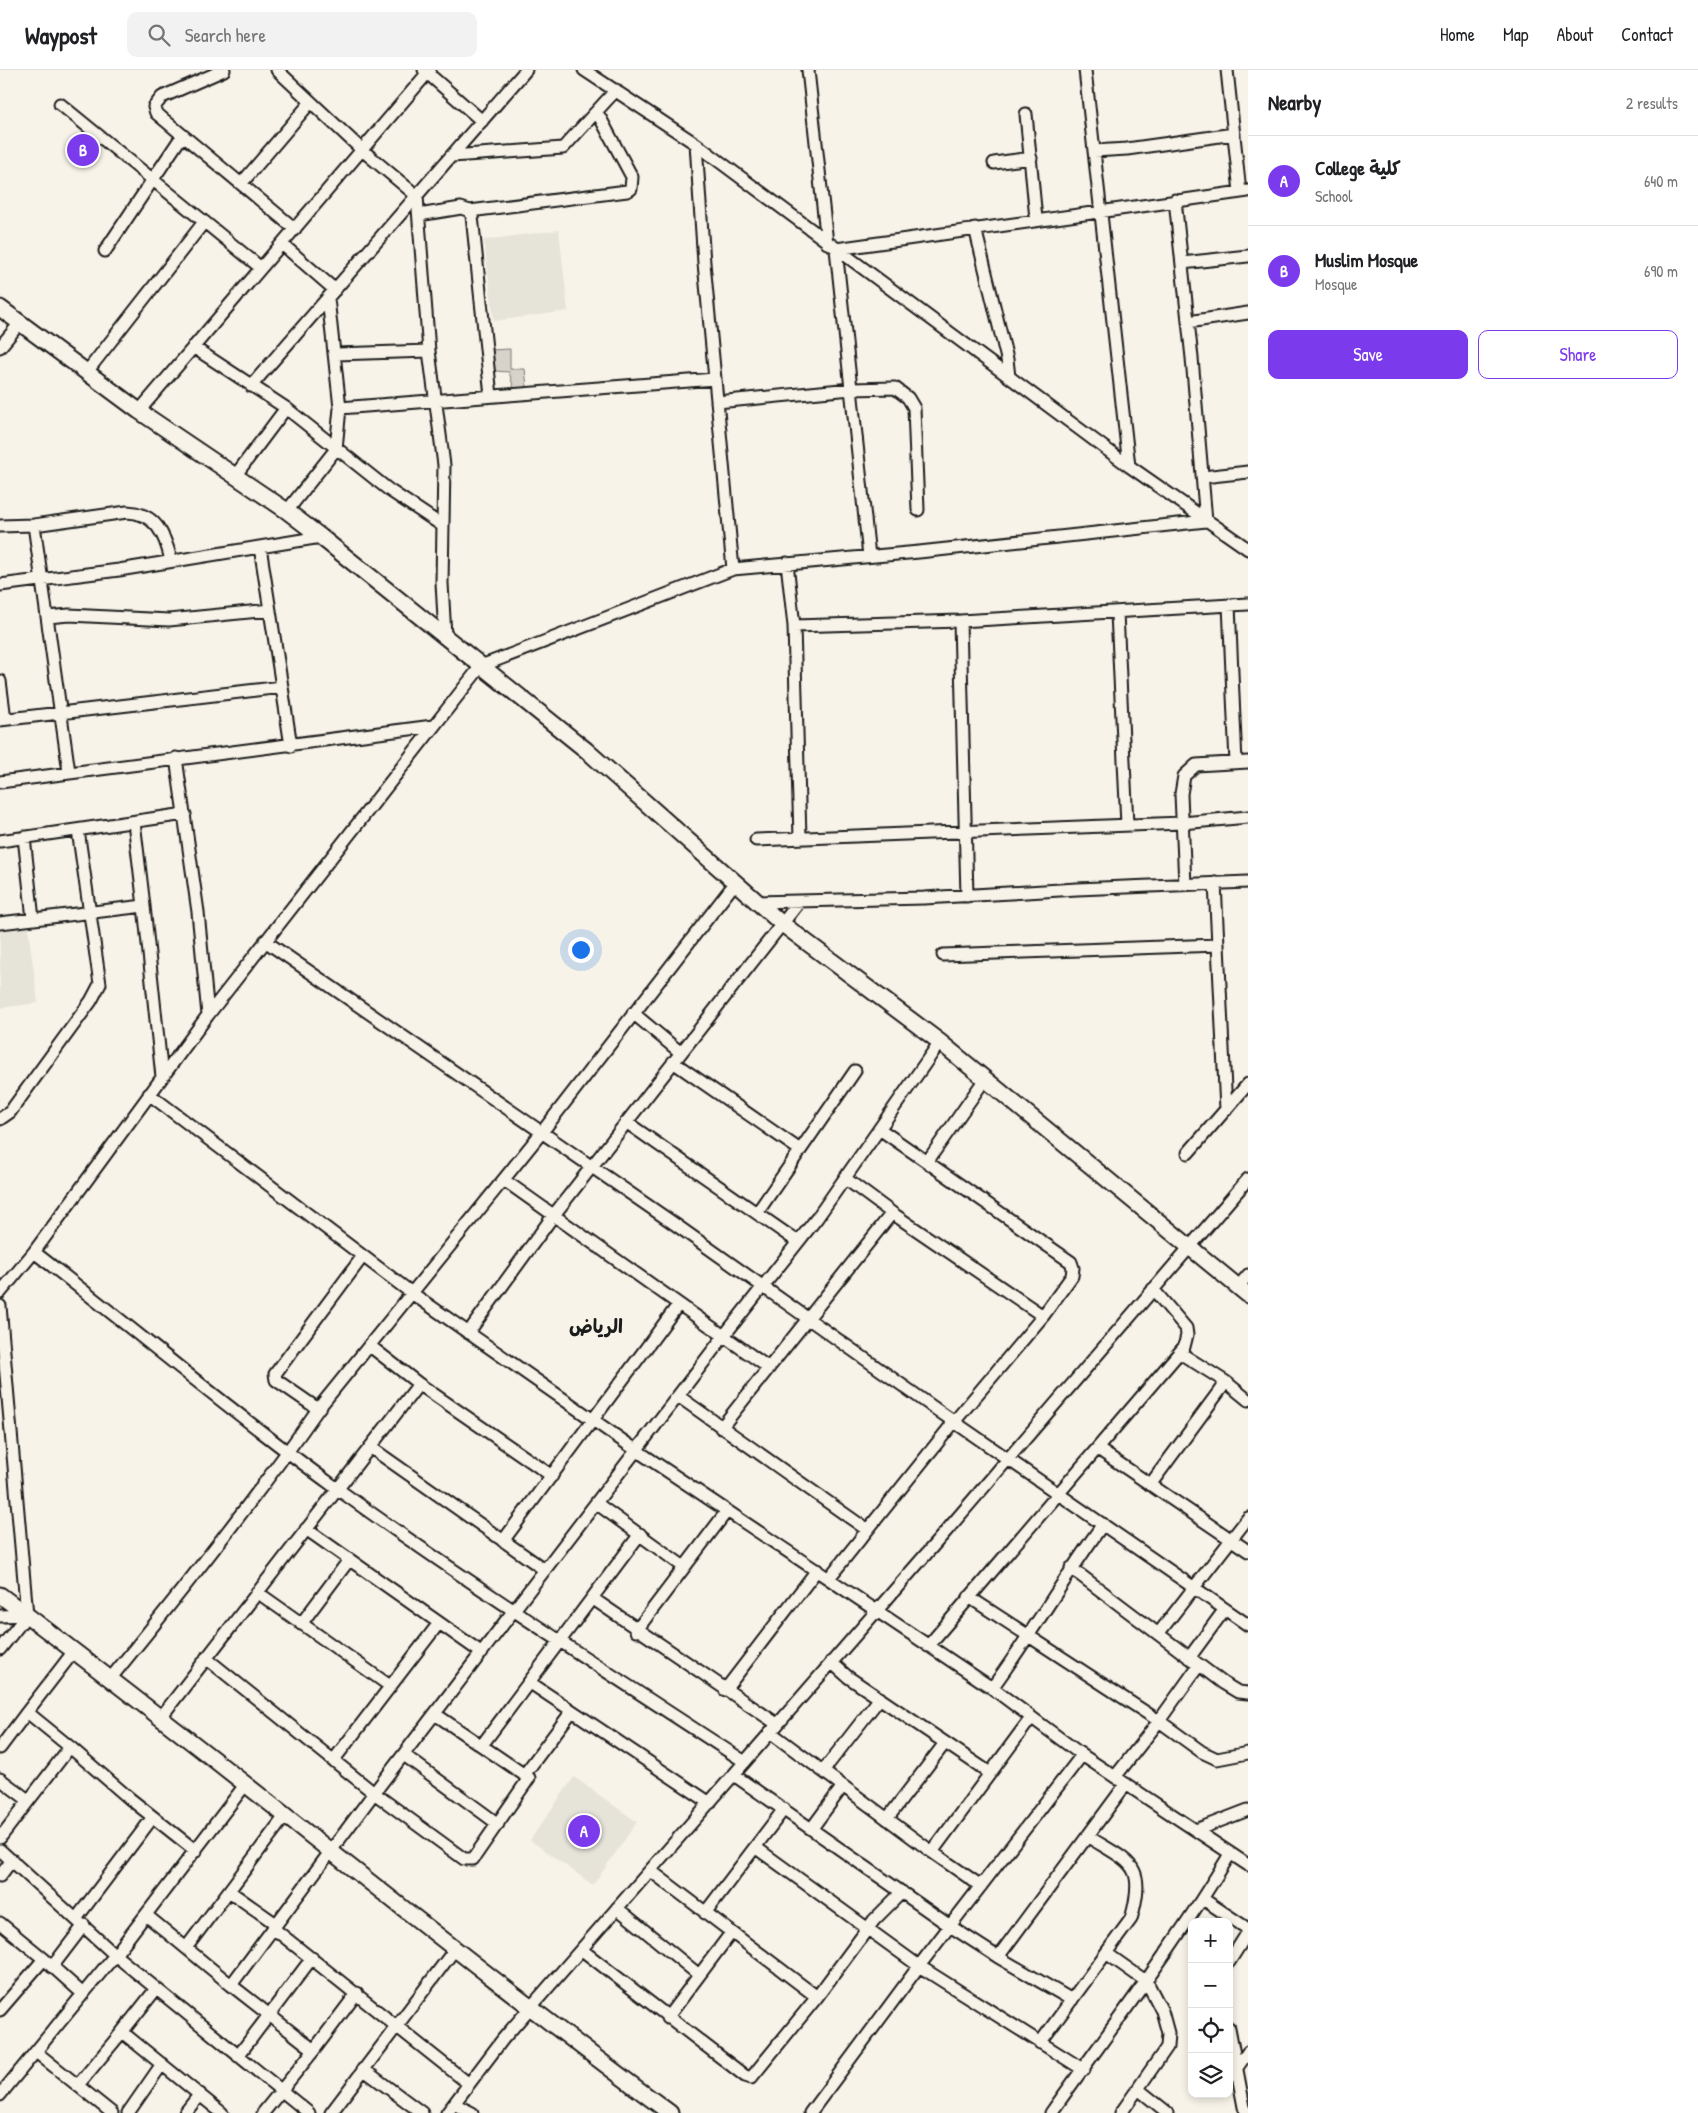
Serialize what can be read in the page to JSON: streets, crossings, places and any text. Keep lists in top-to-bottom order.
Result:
{
  "districts": ["الرياض"],
  "page": {
    "header": "Waypost",
    "search": "Search here",
    "nav": [
      "Home",
      "Map",
      "About",
      "Contact"
    ],
    "heading": ["Nearby", "2 results"],
    "pins": ["B", "A"],
    "list": [
      {
        "mark": "A",
        "name": "College كلية",
        "note": "School",
        "value": "640 m"
      },
      {
        "mark": "B",
        "name": "Muslim Mosque",
        "note": "Mosque",
        "value": "690 m"
      }
    ],
    "buttons": ["Save", "Share"],
    "map_buttons": ["+", "−"]
  }
}
